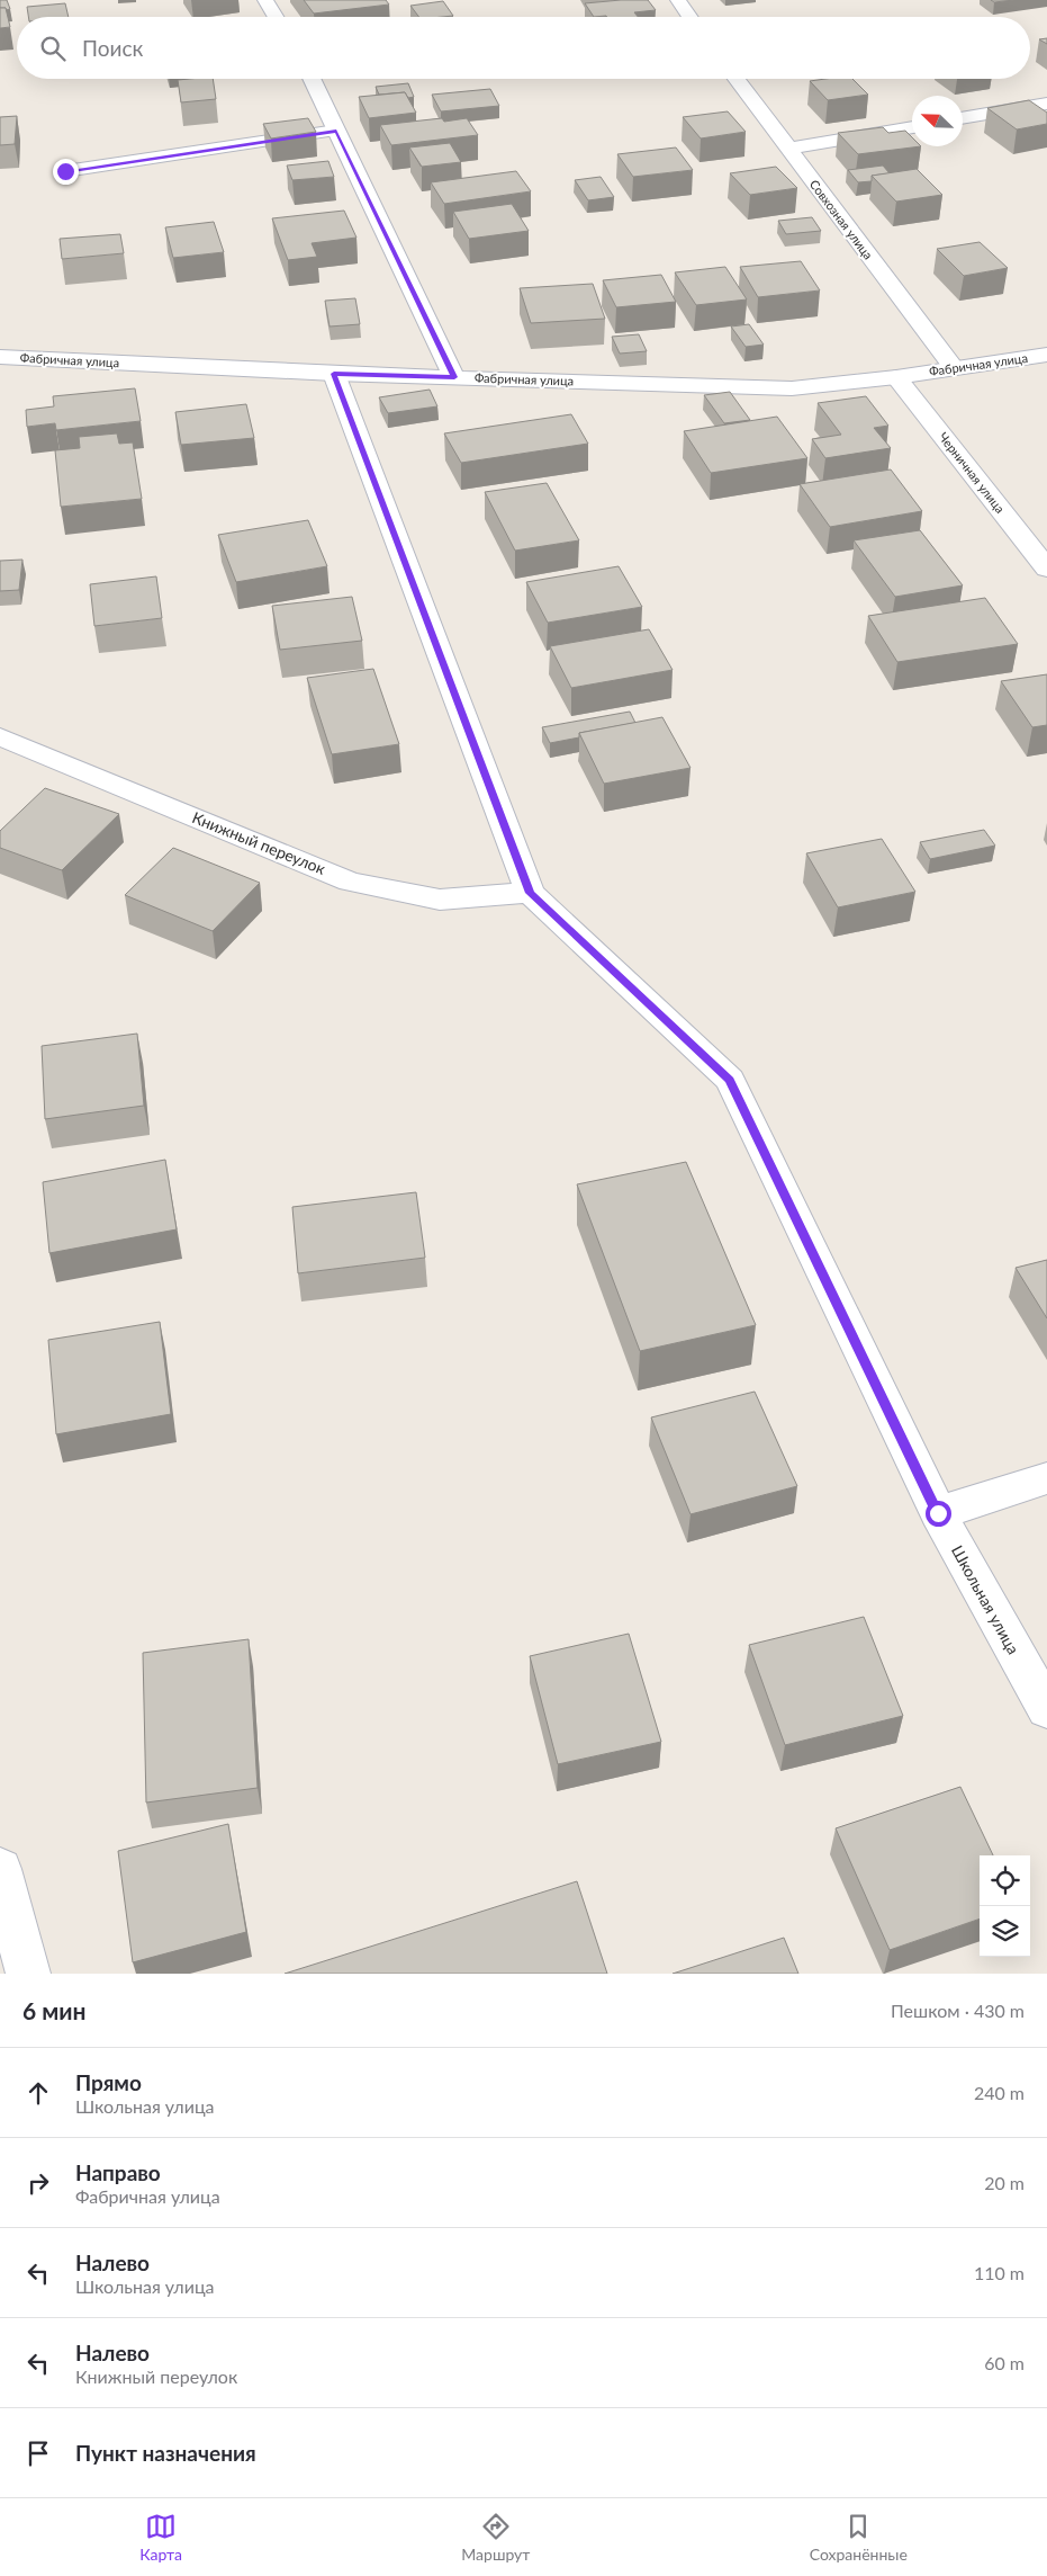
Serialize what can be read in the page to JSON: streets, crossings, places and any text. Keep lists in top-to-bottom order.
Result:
{
  "streets": {
    "street": [
      "Совхозная улица",
      "Фабричная улица",
      "Черничная улица",
      "Книжный переулок",
      "Школьная улица"
    ]
  },
  "crossings": [
    ["Совхозная улица", "Фабричная улица"],
    ["Фабричная улица", "Черничная улица"],
    ["Фабричная улица", "Школьная улица"],
    ["Книжный переулок", "Школьная улица"]
  ],
  "north": "top left",
  "page": {
    "search": "Поиск",
    "heading": ["6 мин", "Пешком · 430 m"],
    "list": [
      ["Прямо", "Школьная улица", "240 m"],
      ["Направо", "Фабричная улица", "20 m"],
      ["Налево", "Школьная улица", "110 m"],
      ["Налево", "Книжный переулок", "60 m"],
      "Пункт назначения"
    ],
    "nav": ["Карта", "Маршрут", "Сохранённые"]
  }
}
